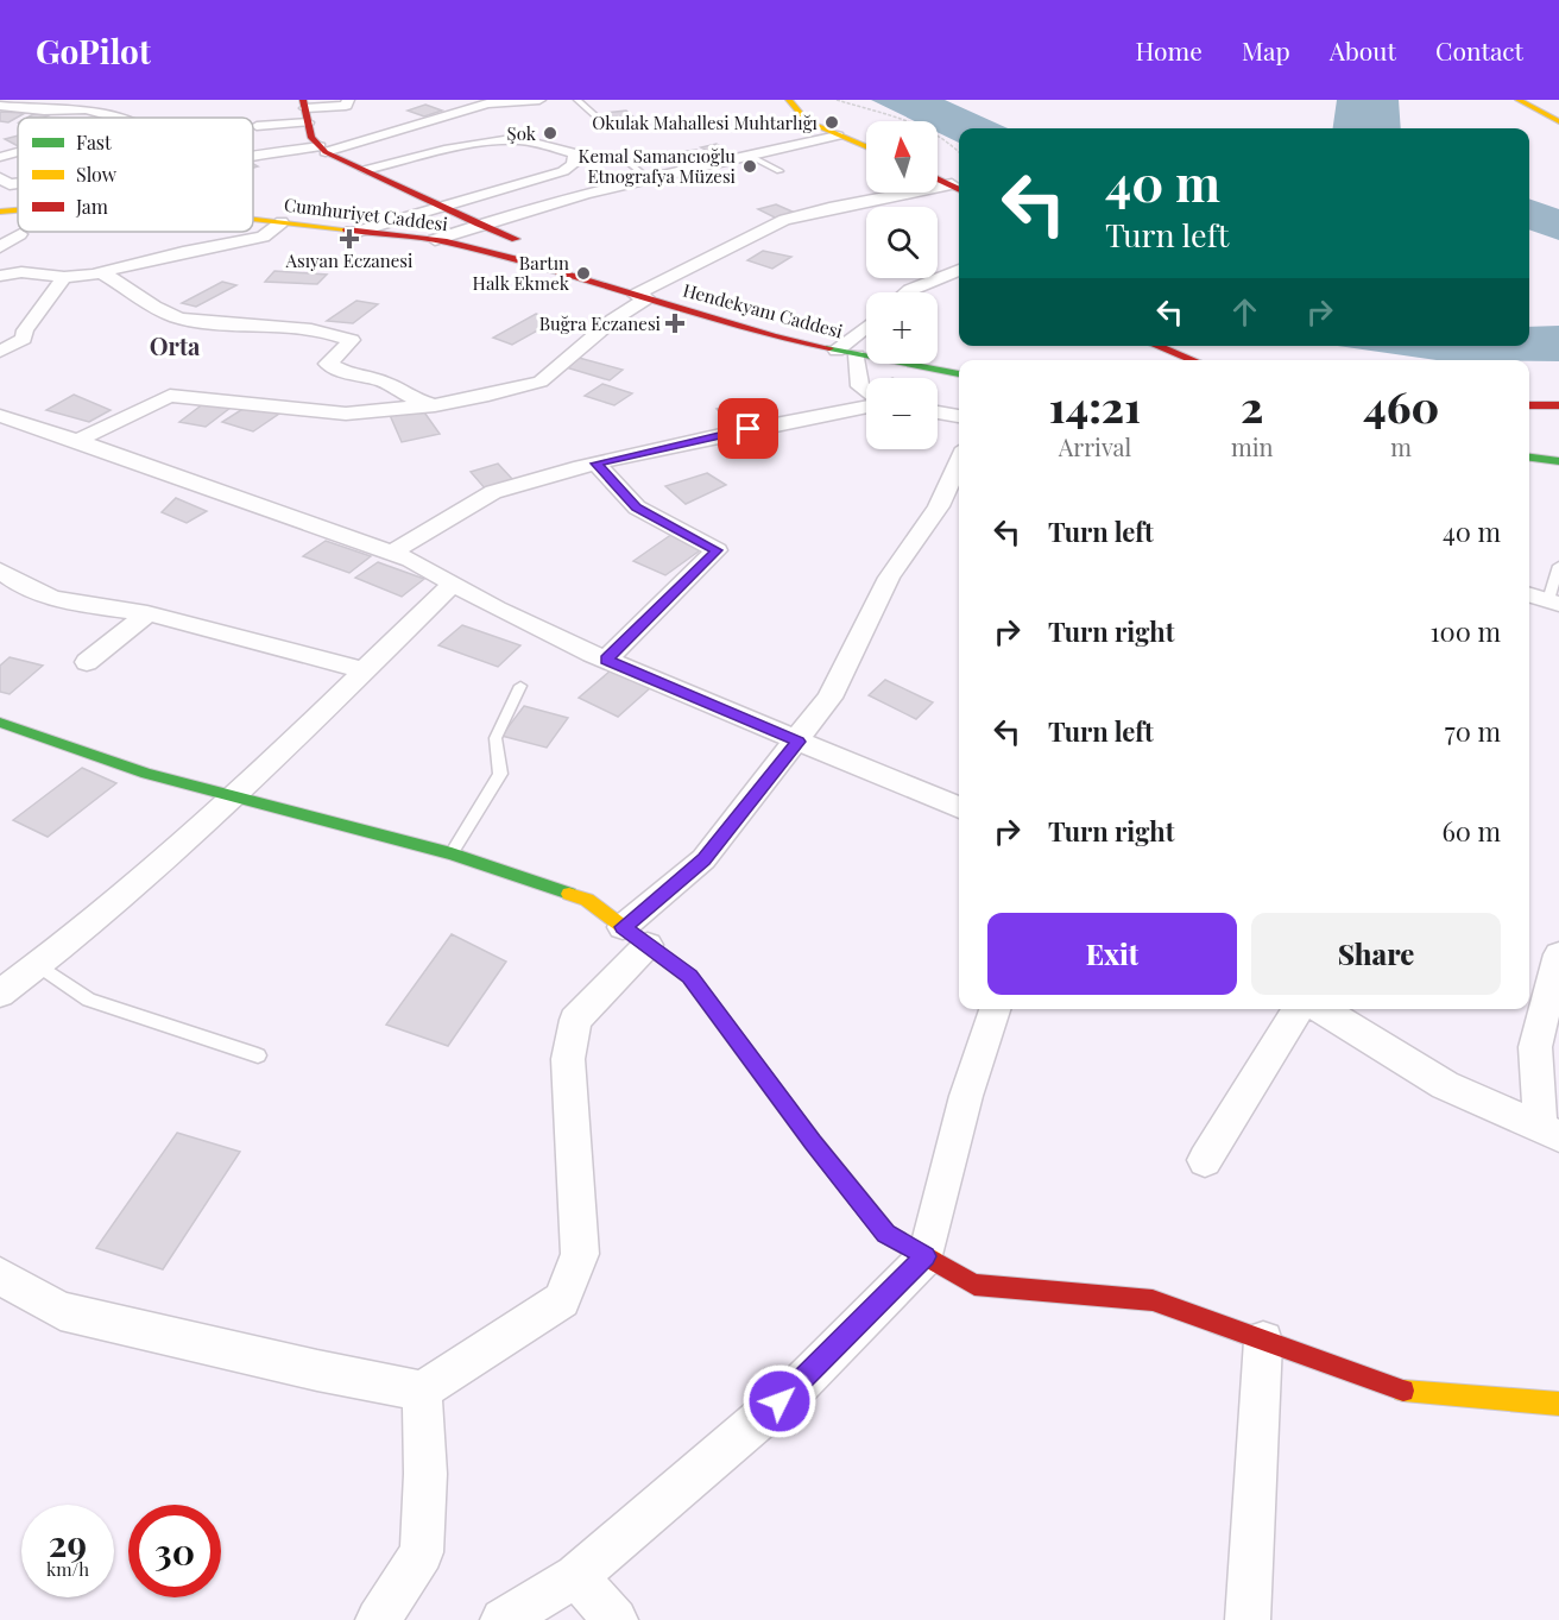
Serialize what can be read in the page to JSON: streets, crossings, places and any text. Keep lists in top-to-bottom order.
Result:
{
  "streets": {
    "main road": ["Cumhuriyet Caddesi", "Hendekyanı Caddesi"]
  },
  "crossings": [
    ["Cumhuriyet Caddesi", "Hendekyanı Caddesi"]
  ],
  "districts": ["Orta"],
  "places": {
    "other": [
      "Okulak Mahallesi Muhtarlığı",
      "Şok",
      "Kemal Samancıoğlu Etnografya Müzesi",
      "Bartın Halk Ekmek"
    ],
    "health": ["Asıyan Eczanesi", "Buğra Eczanesi"]
  },
  "legend": ["Fast", "Slow", "Jam"],
  "north": "top",
  "page": {
    "header": "GoPilot",
    "nav": [
      "Home",
      "Map",
      "About",
      "Contact"
    ],
    "map_buttons": ["+", "−"],
    "turn": ["40 m", "Turn left"],
    "eta": [
      "14:21",
      "Arrival",
      "2",
      "min",
      "460",
      "m"
    ],
    "list": [
      {
        "name": "Turn left",
        "value": "40 m"
      },
      {
        "name": "Turn right",
        "value": "100 m"
      },
      {
        "name": "Turn left",
        "value": "70 m"
      },
      {
        "name": "Turn right",
        "value": "60 m"
      }
    ],
    "buttons": ["Exit", "Share"],
    "speed": "29 km/h",
    "limit": "30"
  }
}
